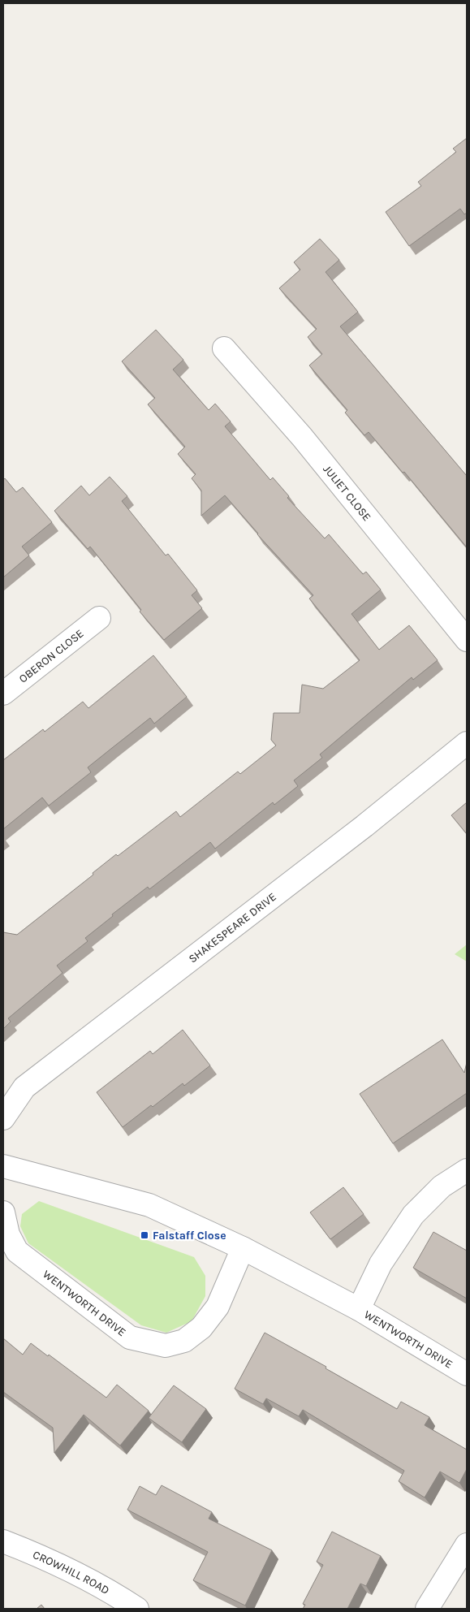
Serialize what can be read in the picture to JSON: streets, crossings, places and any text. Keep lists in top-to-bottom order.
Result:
{
  "streets": {
    "street": [
      "JULIET CLOSE",
      "OBERON CLOSE",
      "SHAKESPEARE DRIVE",
      "WENTWORTH DRIVE",
      "CROWHILL ROAD"
    ]
  },
  "places": {
    "transit": ["Falstaff Close"]
  }
}
